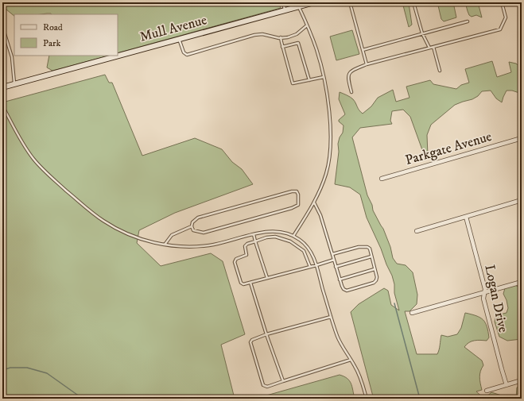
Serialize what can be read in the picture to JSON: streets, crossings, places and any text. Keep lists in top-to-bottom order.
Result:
{
  "streets": {
    "street": ["Mull Avenue", "Parkgate Avenue", "Logan Drive"]
  },
  "legend": ["Road", "Park"]
}
